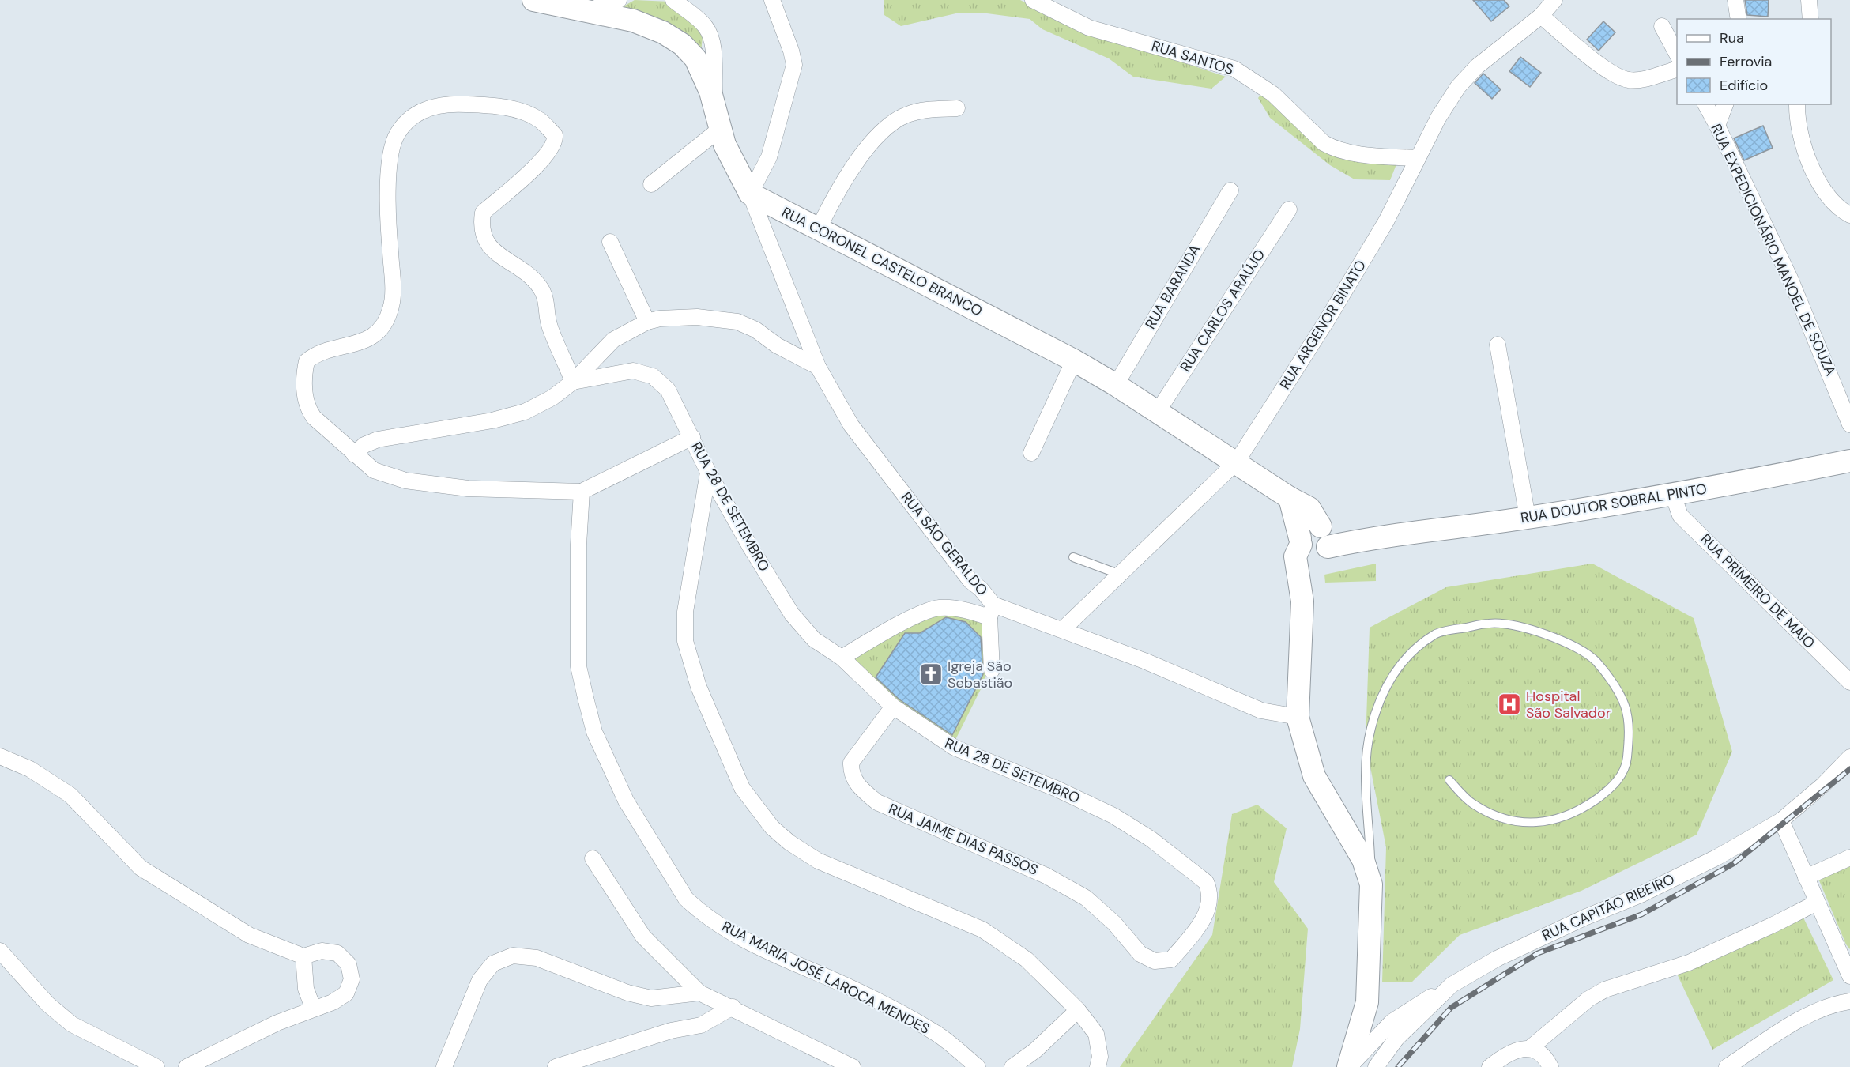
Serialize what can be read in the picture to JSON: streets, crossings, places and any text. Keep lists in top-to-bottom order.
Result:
{
  "streets": {
    "main road": ["RUA CORONEL CASTELO BRANCO", "RUA DOUTOR SOBRAL PINTO"],
    "street": [
      "RUA SANTOS",
      "RUA EXPEDICIONÁRIO MANOEL DE SOUZA",
      "RUA BARANDA",
      "RUA CARLOS ARAÚJO",
      "RUA ARGENOR BINATO",
      "RUA 28 DE SETEMBRO",
      "RUA SÃO GERALDO",
      "RUA PRIMEIRO DE MAIO",
      "RUA JAIME DIAS PASSOS",
      "RUA CAPITÃO RIBEIRO",
      "RUA MARIA JOSÉ LAROCA MENDES"
    ]
  },
  "crossings": [
    ["RUA SANTOS", "RUA ARGENOR BINATO"],
    ["RUA CORONEL CASTELO BRANCO", "RUA BARANDA"],
    ["RUA CORONEL CASTELO BRANCO", "RUA CARLOS ARAÚJO"],
    ["RUA CORONEL CASTELO BRANCO", "RUA ARGENOR BINATO"],
    ["RUA CORONEL CASTELO BRANCO", "RUA DOUTOR SOBRAL PINTO"],
    ["RUA CORONEL CASTELO BRANCO", "RUA SÃO GERALDO"],
    ["RUA ARGENOR BINATO", "RUA SÃO GERALDO"],
    ["RUA DOUTOR SOBRAL PINTO", "RUA PRIMEIRO DE MAIO"],
    ["RUA 28 DE SETEMBRO", "RUA JAIME DIAS PASSOS"]
  ],
  "places": {
    "church": ["Igreja São Sebastião"],
    "hospital": ["Hospital São Salvador"]
  },
  "legend": ["Rua", "Ferrovia", "Edifício"]
}
